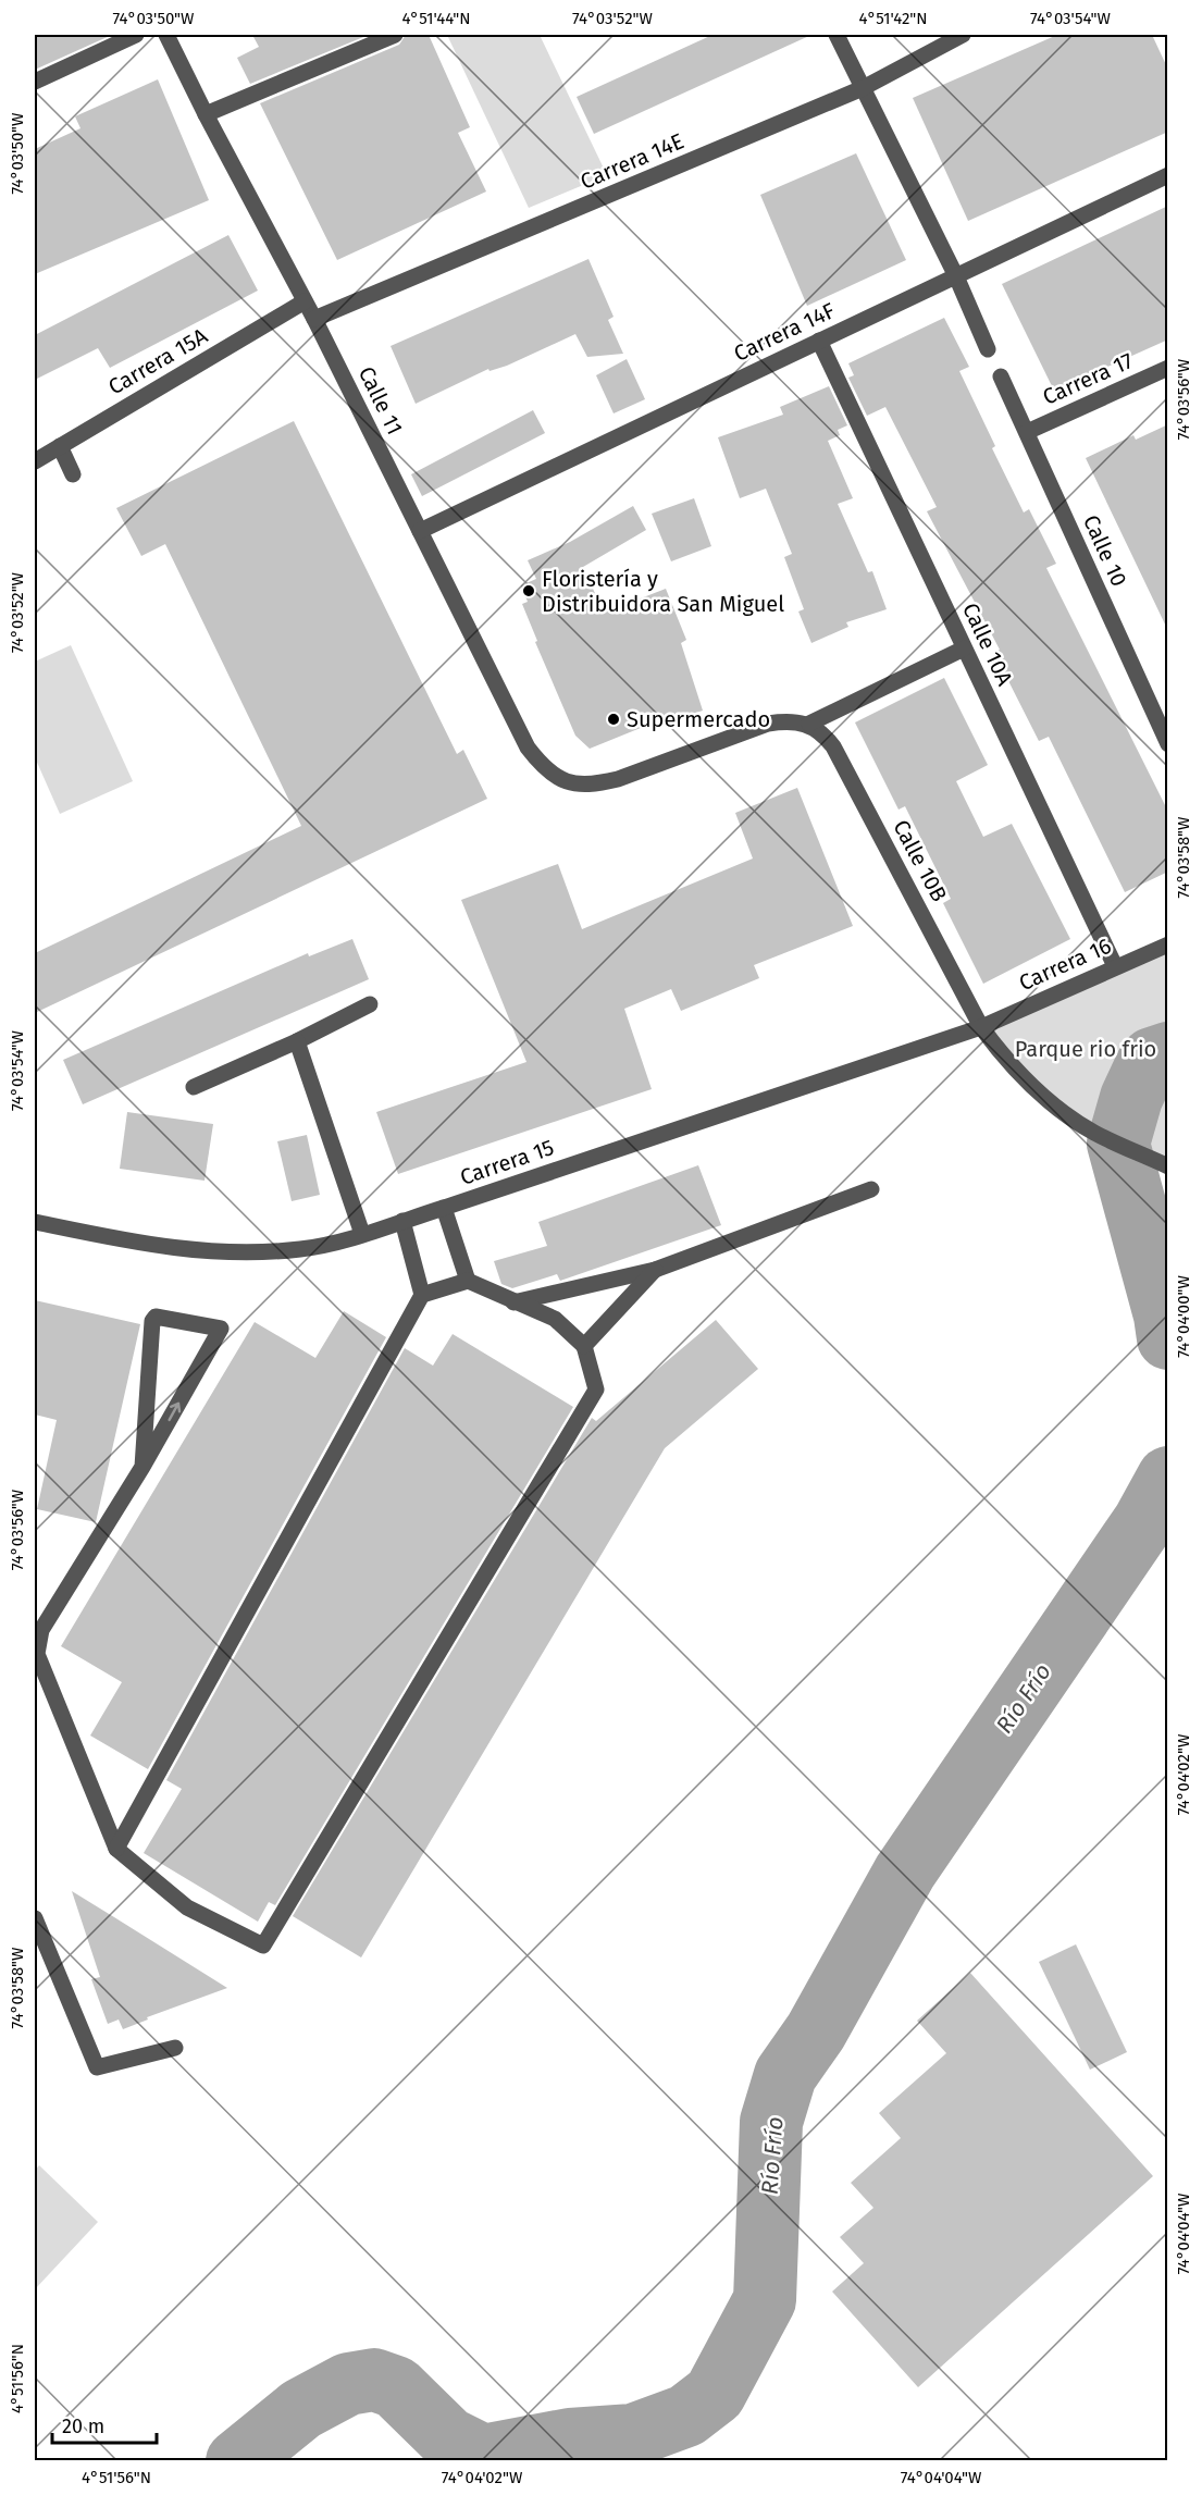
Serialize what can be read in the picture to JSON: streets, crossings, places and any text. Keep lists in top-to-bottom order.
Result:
{
  "streets": {
    "street": [
      "Carrera 14E",
      "Carrera 14F",
      "Carrera 15A",
      "Carrera 17",
      "Calle 11",
      "Calle 10",
      "Calle 10A",
      "Calle 10B",
      "Carrera 16",
      "Carrera 15"
    ]
  },
  "crossings": [
    ["Carrera 14E", "Calle 11"],
    ["Carrera 14F", "Calle 11"],
    ["Carrera 14F", "Calle 10A"],
    ["Carrera 15A", "Calle 11"],
    ["Carrera 17", "Calle 10"],
    ["Calle 11", "Calle 10B"],
    ["Calle 10A", "Carrera 16"],
    ["Calle 10B", "Carrera 16"],
    ["Calle 10B", "Carrera 15"],
    ["Carrera 16", "Carrera 15"]
  ],
  "water": ["Río Frío"],
  "parks": ["Parque rio frio"],
  "places": ["Floristería y Distribuidora San Miguel", "Supermercado"],
  "scale_bar": "20 m",
  "coordinates": [
    "74°03'50\"W",
    "4°51'44\"N",
    "74°03'52\"W",
    "4°51'42\"N",
    "74°03'54\"W",
    "74°03'56\"W",
    "74°03'58\"W",
    "74°04'00\"W",
    "74°04'02\"W",
    "74°04'04\"W",
    "4°51'56\"N"
  ]
}
